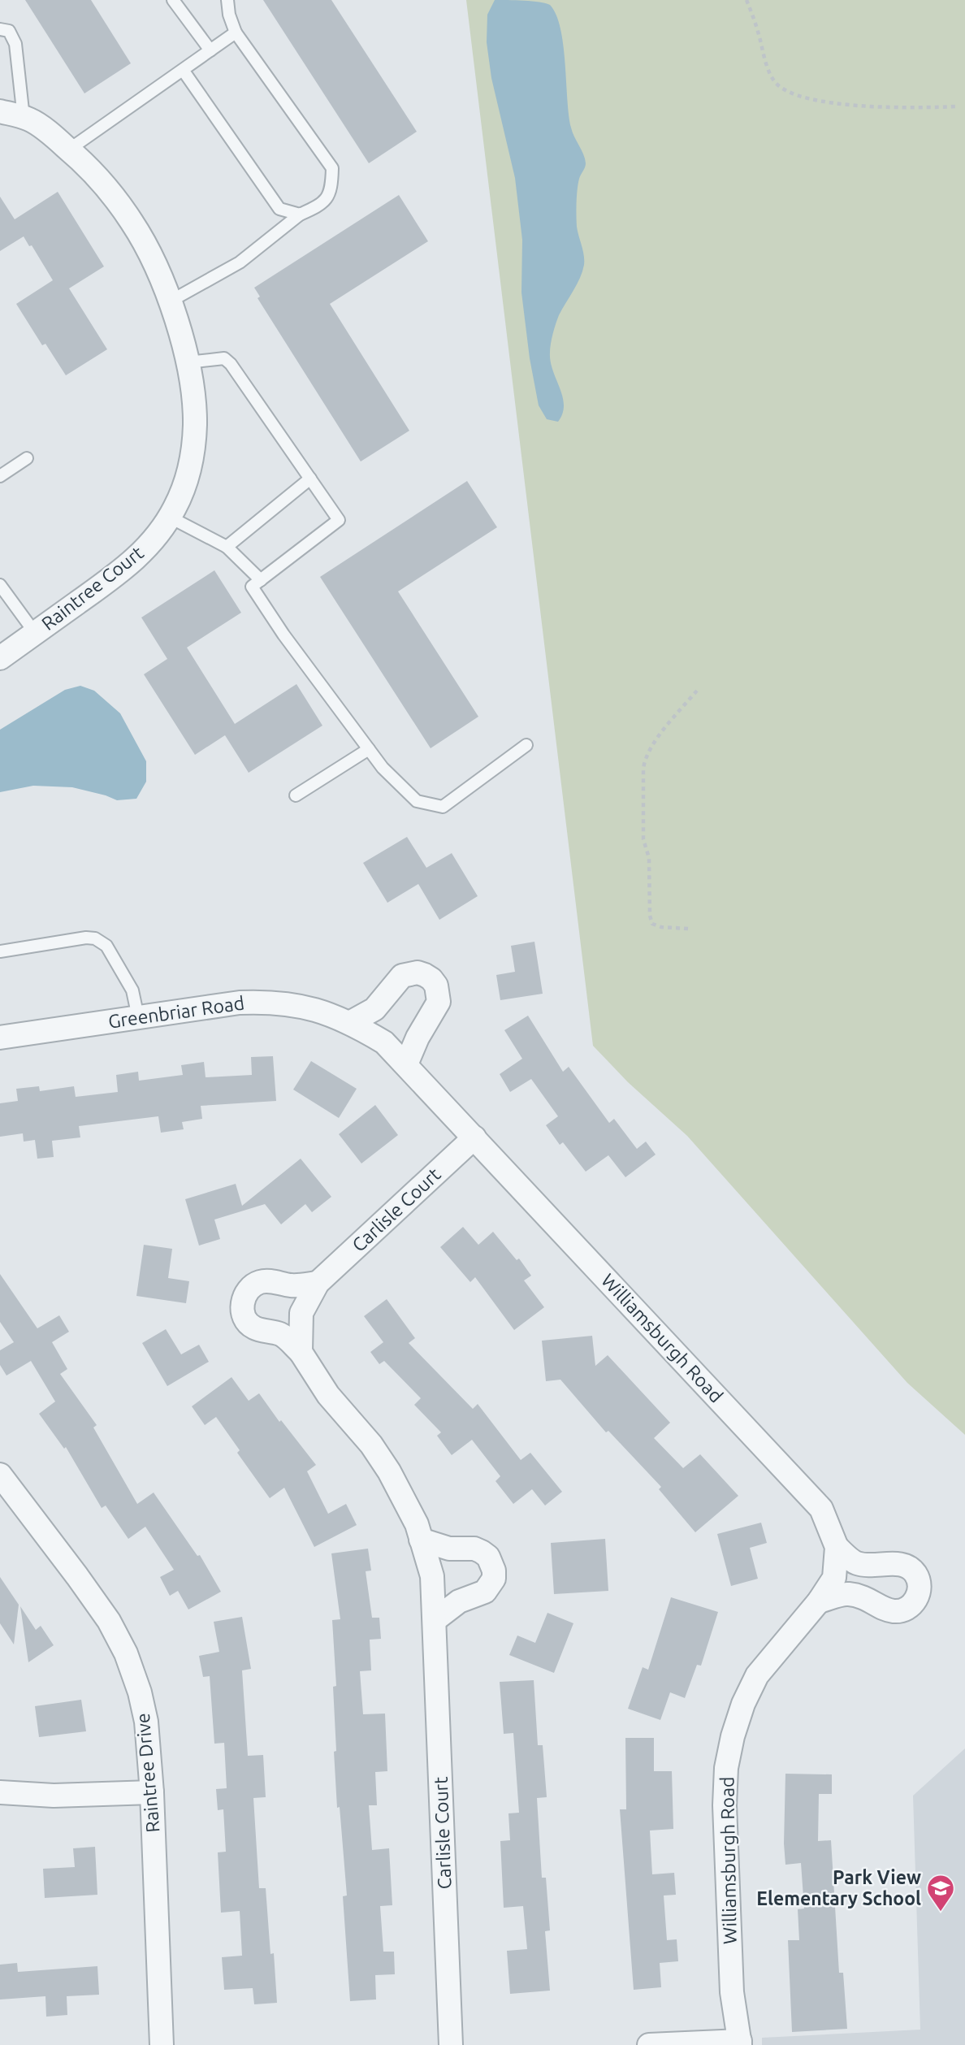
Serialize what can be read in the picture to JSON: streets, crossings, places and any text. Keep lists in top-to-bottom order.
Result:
{
  "streets": {
    "street": [
      "Raintree Court",
      "Greenbriar Road",
      "Carlisle Court",
      "Williamsburgh Road",
      "Raintree Drive"
    ]
  },
  "crossings": [
    ["Greenbriar Road", "Carlisle Court"],
    ["Greenbriar Road", "Williamsburgh Road"],
    ["Carlisle Court", "Williamsburgh Road"]
  ],
  "places": {
    "school or university": ["Park View Elementary School"]
  }
}
